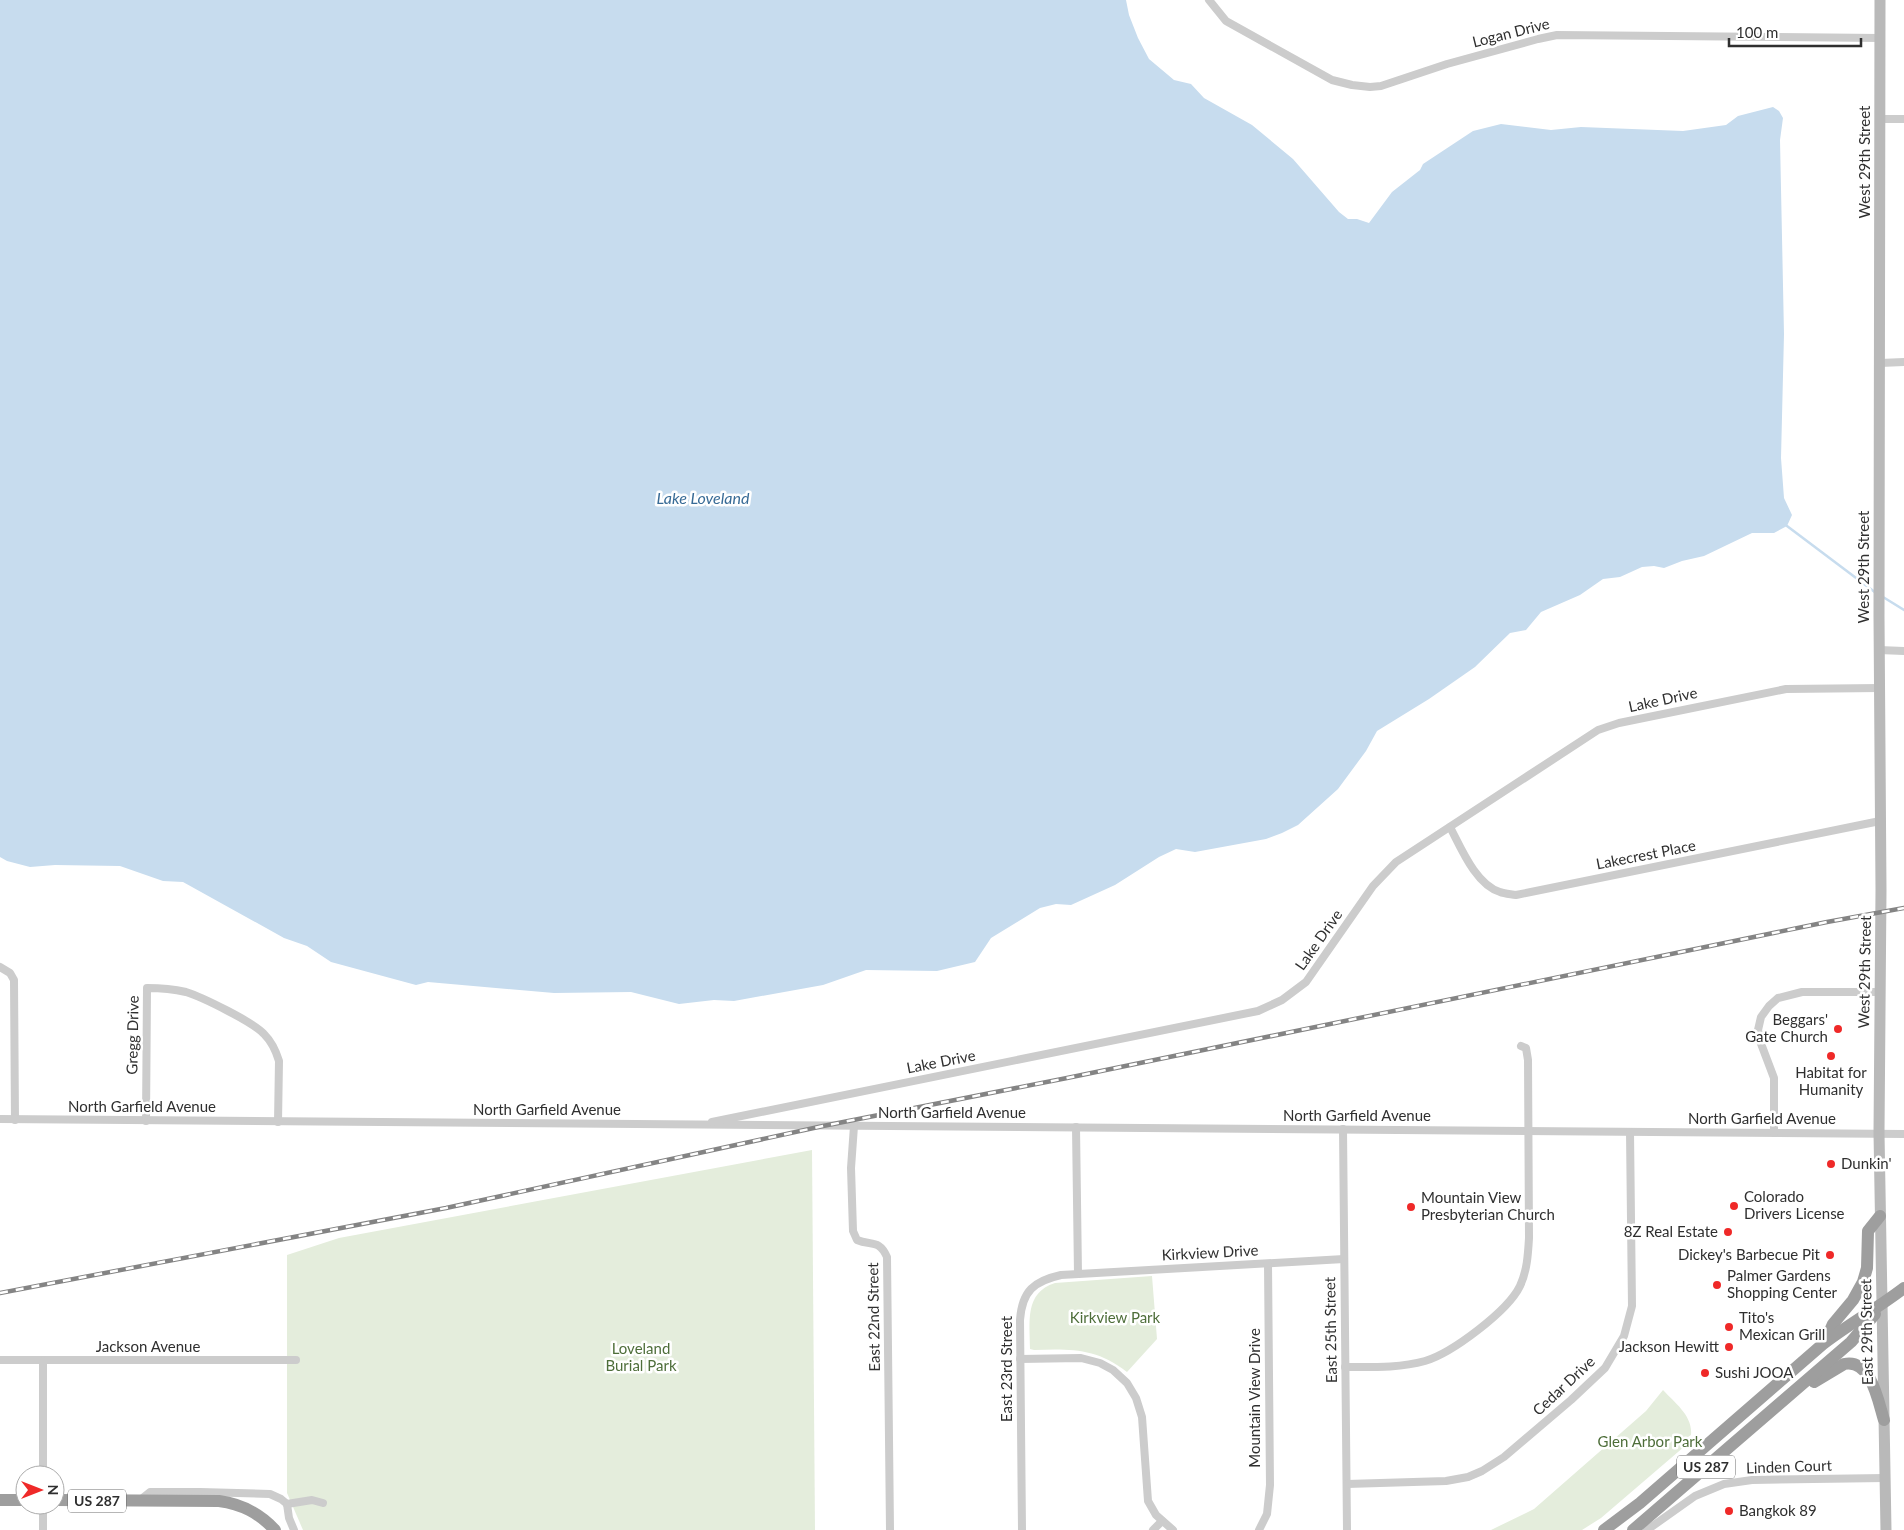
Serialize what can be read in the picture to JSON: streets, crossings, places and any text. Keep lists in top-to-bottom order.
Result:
{
  "streets": {
    "highway": ["US 287"],
    "main road": ["West 29th Street", "East 29th Street"],
    "street": [
      "Logan Drive",
      "Lake Drive",
      "Lakecrest Place",
      "Gregg Drive",
      "North Garfield Avenue",
      "Kirkview Drive",
      "East 22nd Street",
      "East 25th Street",
      "Jackson Avenue",
      "East 23rd Street",
      "Cedar Drive",
      "Mountain View Drive",
      "Linden Court"
    ]
  },
  "crossings": [
    ["Logan Drive", "West 29th Street"],
    ["West 29th Street", "Lake Drive"],
    ["West 29th Street", "Lakecrest Place"],
    ["West 29th Street", "North Garfield Avenue"],
    ["West 29th Street", "East 29th Street"],
    ["Lake Drive", "Lakecrest Place"],
    ["Lake Drive", "North Garfield Avenue"],
    ["Gregg Drive", "North Garfield Avenue"],
    ["North Garfield Avenue", "East 22nd Street"],
    ["North Garfield Avenue", "East 25th Street"],
    ["North Garfield Avenue", "East 29th Street"],
    ["North Garfield Avenue", "Cedar Drive"],
    ["Kirkview Drive", "East 25th Street"],
    ["Kirkview Drive", "East 23rd Street"],
    ["Kirkview Drive", "Mountain View Drive"],
    ["East 25th Street", "Cedar Drive"],
    ["East 29th Street", "US 287"],
    ["East 29th Street", "Linden Court"]
  ],
  "water": ["Lake Loveland"],
  "parks": ["Kirkview Park", "Loveland Burial Park", "Glen Arbor Park"],
  "places": [
    "Beggars' Gate Church",
    "Habitat for Humanity",
    "Dunkin'",
    "Colorado Drivers License",
    "Mountain View Presbyterian Church",
    "8Z Real Estate",
    "Dickey's Barbecue Pit",
    "Palmer Gardens Shopping Center",
    "Tito's Mexican Grill",
    "Jackson Hewitt",
    "Sushi JOOA",
    "Bangkok 89"
  ],
  "scale_bar": "100 m",
  "north": "right"
}
